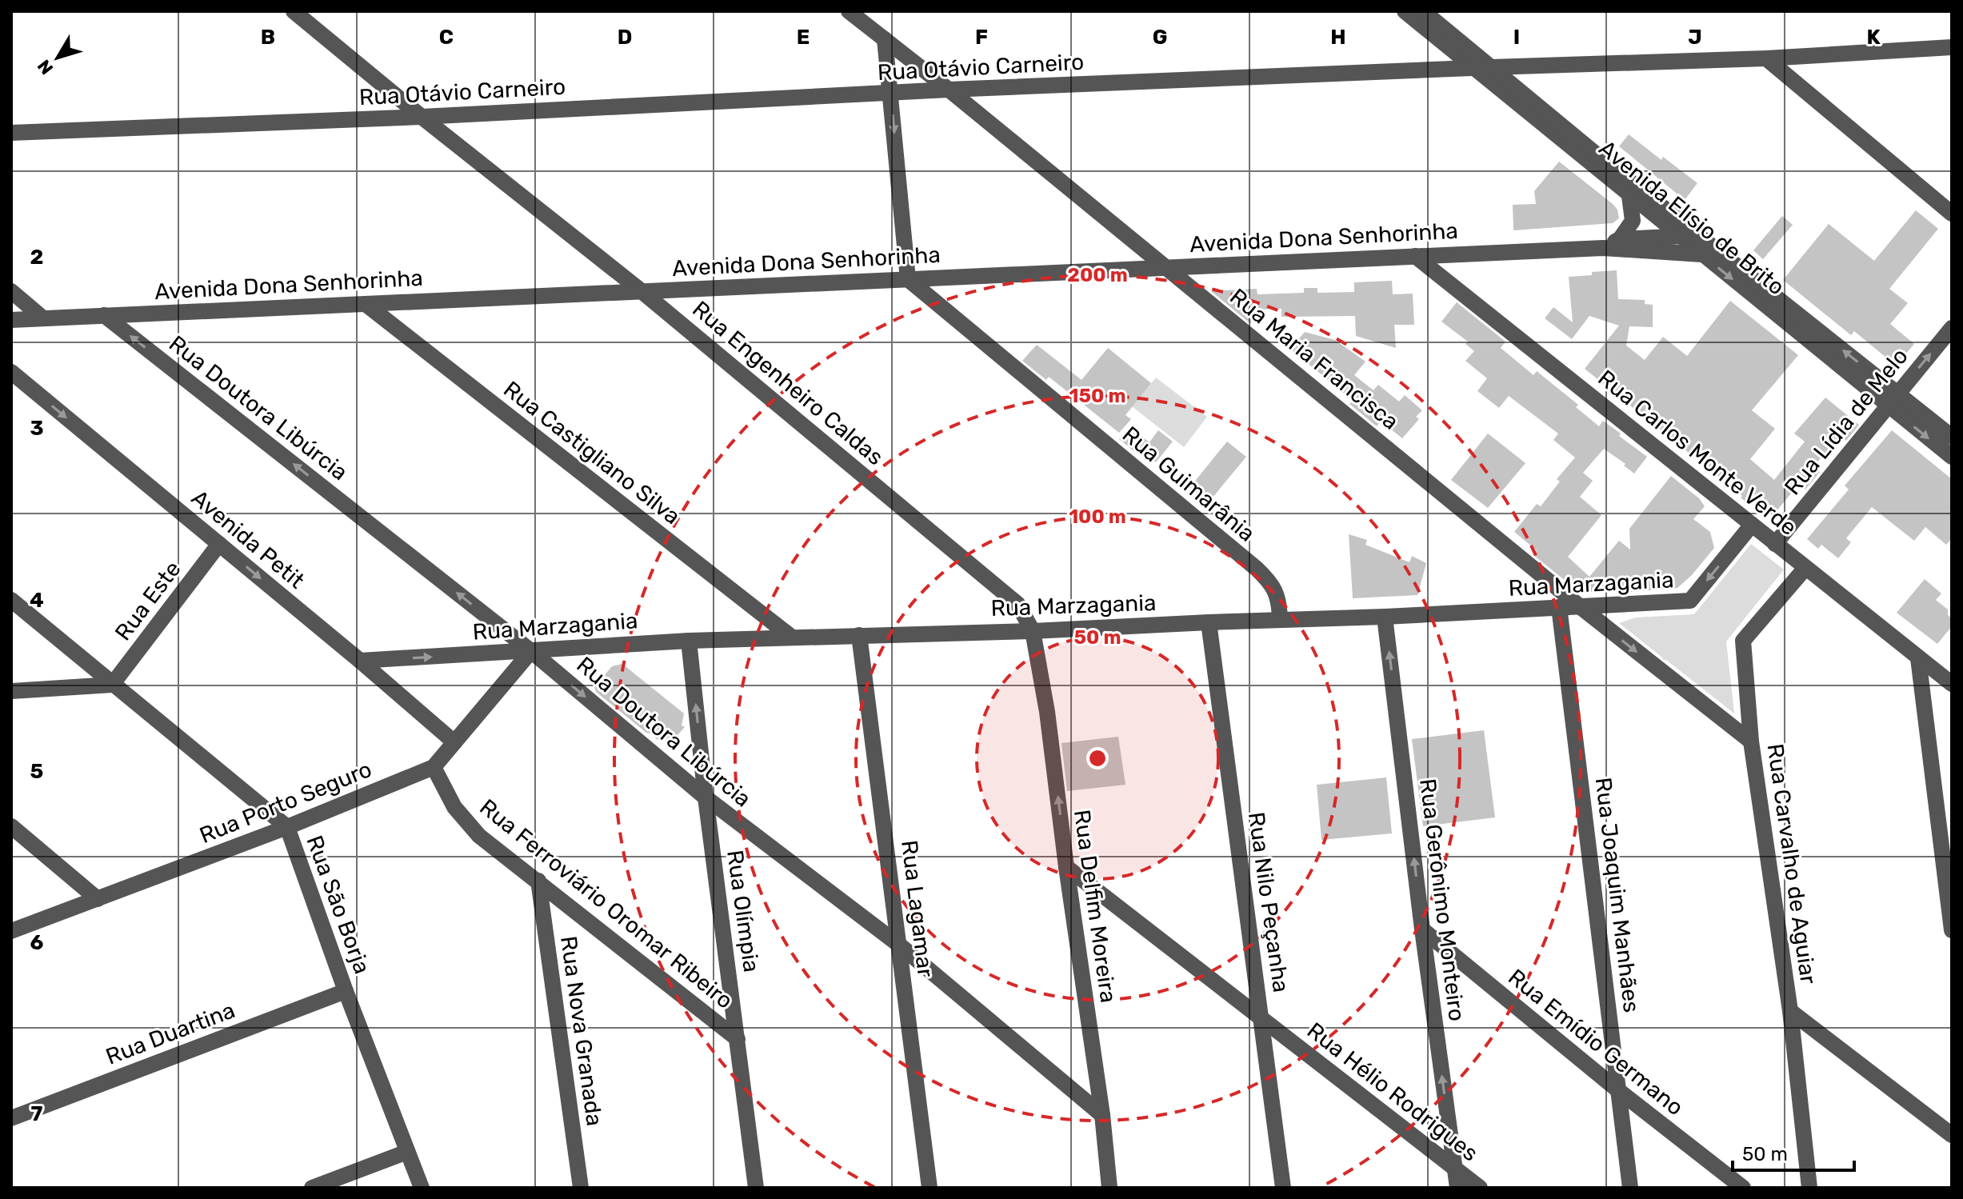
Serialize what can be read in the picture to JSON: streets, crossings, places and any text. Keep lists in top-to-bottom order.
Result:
{
  "streets": {
    "street": [
      "Rua Otávio Carneiro",
      "Avenida Elísio de Brito",
      "Avenida Dona Senhorinha",
      "Rua Maria Francisca",
      "Rua Engenheiro Caldas",
      "Rua Doutora Libúrcia",
      "Rua Lídia de Melo",
      "Rua Castigliano Silva",
      "Rua Carlos Monte Verde",
      "Rua Guimarânia",
      "Avenida Petit",
      "Rua Marzagania",
      "Rua Este",
      "Rua Porto Seguro",
      "Rua Carvalho de Aguiar",
      "Rua Joaquim Manhães",
      "Rua Gerônimo Monteiro",
      "Rua Nilo Peçanha",
      "Rua Ferroviário Oromar Ribeiro",
      "Rua São Borja",
      "Rua Delfim Moreira",
      "Rua Lagamar",
      "Rua Olímpia",
      "Rua Nova Granada",
      "Rua Duartina",
      "Rua Emídio Germano",
      "Rua Hélio Rodrigues"
    ]
  },
  "crossings": [
    ["Rua Otávio Carneiro", "Avenida Elísio de Brito"],
    ["Rua Otávio Carneiro", "Rua Maria Francisca"],
    ["Rua Otávio Carneiro", "Rua Engenheiro Caldas"],
    ["Avenida Elísio de Brito", "Avenida Dona Senhorinha"],
    ["Avenida Elísio de Brito", "Rua Lídia de Melo"],
    ["Avenida Dona Senhorinha", "Rua Maria Francisca"],
    ["Avenida Dona Senhorinha", "Rua Engenheiro Caldas"],
    ["Avenida Dona Senhorinha", "Rua Doutora Libúrcia"],
    ["Avenida Dona Senhorinha", "Rua Castigliano Silva"],
    ["Avenida Dona Senhorinha", "Rua Carlos Monte Verde"],
    ["Avenida Dona Senhorinha", "Rua Guimarânia"],
    ["Rua Maria Francisca", "Rua Marzagania"],
    ["Rua Maria Francisca", "Rua Carvalho de Aguiar"],
    ["Rua Engenheiro Caldas", "Rua Marzagania"],
    ["Rua Engenheiro Caldas", "Rua Delfim Moreira"],
    ["Rua Doutora Libúrcia", "Rua Marzagania"],
    ["Rua Doutora Libúrcia", "Rua Porto Seguro"],
    ["Rua Doutora Libúrcia", "Rua Delfim Moreira"],
    ["Rua Doutora Libúrcia", "Rua Lagamar"],
    ["Rua Doutora Libúrcia", "Rua Olímpia"],
    ["Rua Lídia de Melo", "Rua Carlos Monte Verde"],
    ["Rua Castigliano Silva", "Rua Marzagania"],
    ["Rua Carlos Monte Verde", "Rua Marzagania"],
    ["Rua Carlos Monte Verde", "Rua Carvalho de Aguiar"],
    ["Rua Guimarânia", "Rua Marzagania"],
    ["Avenida Petit", "Rua Marzagania"],
    ["Avenida Petit", "Rua Este"],
    ["Avenida Petit", "Rua Porto Seguro"],
    ["Rua Marzagania", "Rua Porto Seguro"],
    ["Rua Marzagania", "Rua Joaquim Manhães"],
    ["Rua Marzagania", "Rua Gerônimo Monteiro"],
    ["Rua Marzagania", "Rua Nilo Peçanha"],
    ["Rua Marzagania", "Rua Delfim Moreira"],
    ["Rua Marzagania", "Rua Lagamar"],
    ["Rua Marzagania", "Rua Olímpia"],
    ["Rua Este", "Rua São Borja"],
    ["Rua Porto Seguro", "Rua Ferroviário Oromar Ribeiro"],
    ["Rua Porto Seguro", "Rua São Borja"],
    ["Rua Joaquim Manhães", "Rua Emídio Germano"],
    ["Rua Gerônimo Monteiro", "Rua Emídio Germano"],
    ["Rua Gerônimo Monteiro", "Rua Hélio Rodrigues"],
    ["Rua Nilo Peçanha", "Rua Hélio Rodrigues"],
    ["Rua Ferroviário Oromar Ribeiro", "Rua Olímpia"],
    ["Rua Ferroviário Oromar Ribeiro", "Rua Nova Granada"],
    ["Rua São Borja", "Rua Duartina"],
    ["Rua Delfim Moreira", "Rua Hélio Rodrigues"]
  ],
  "one_way": ["Avenida Petit", "Rua Gerônimo Monteiro", "Rua Delfim Moreira"],
  "scale_bar": "50 m",
  "north": "bottom left",
  "grid": {
    "columns": [
      "B",
      "C",
      "D",
      "E",
      "F",
      "G",
      "H",
      "I",
      "J",
      "K"
    ],
    "rows": [
      "2",
      "3",
      "4",
      "5",
      "6",
      "7"
    ]
  },
  "rings": [
    "200 m",
    "150 m",
    "100 m",
    "50 m"
  ]
}
